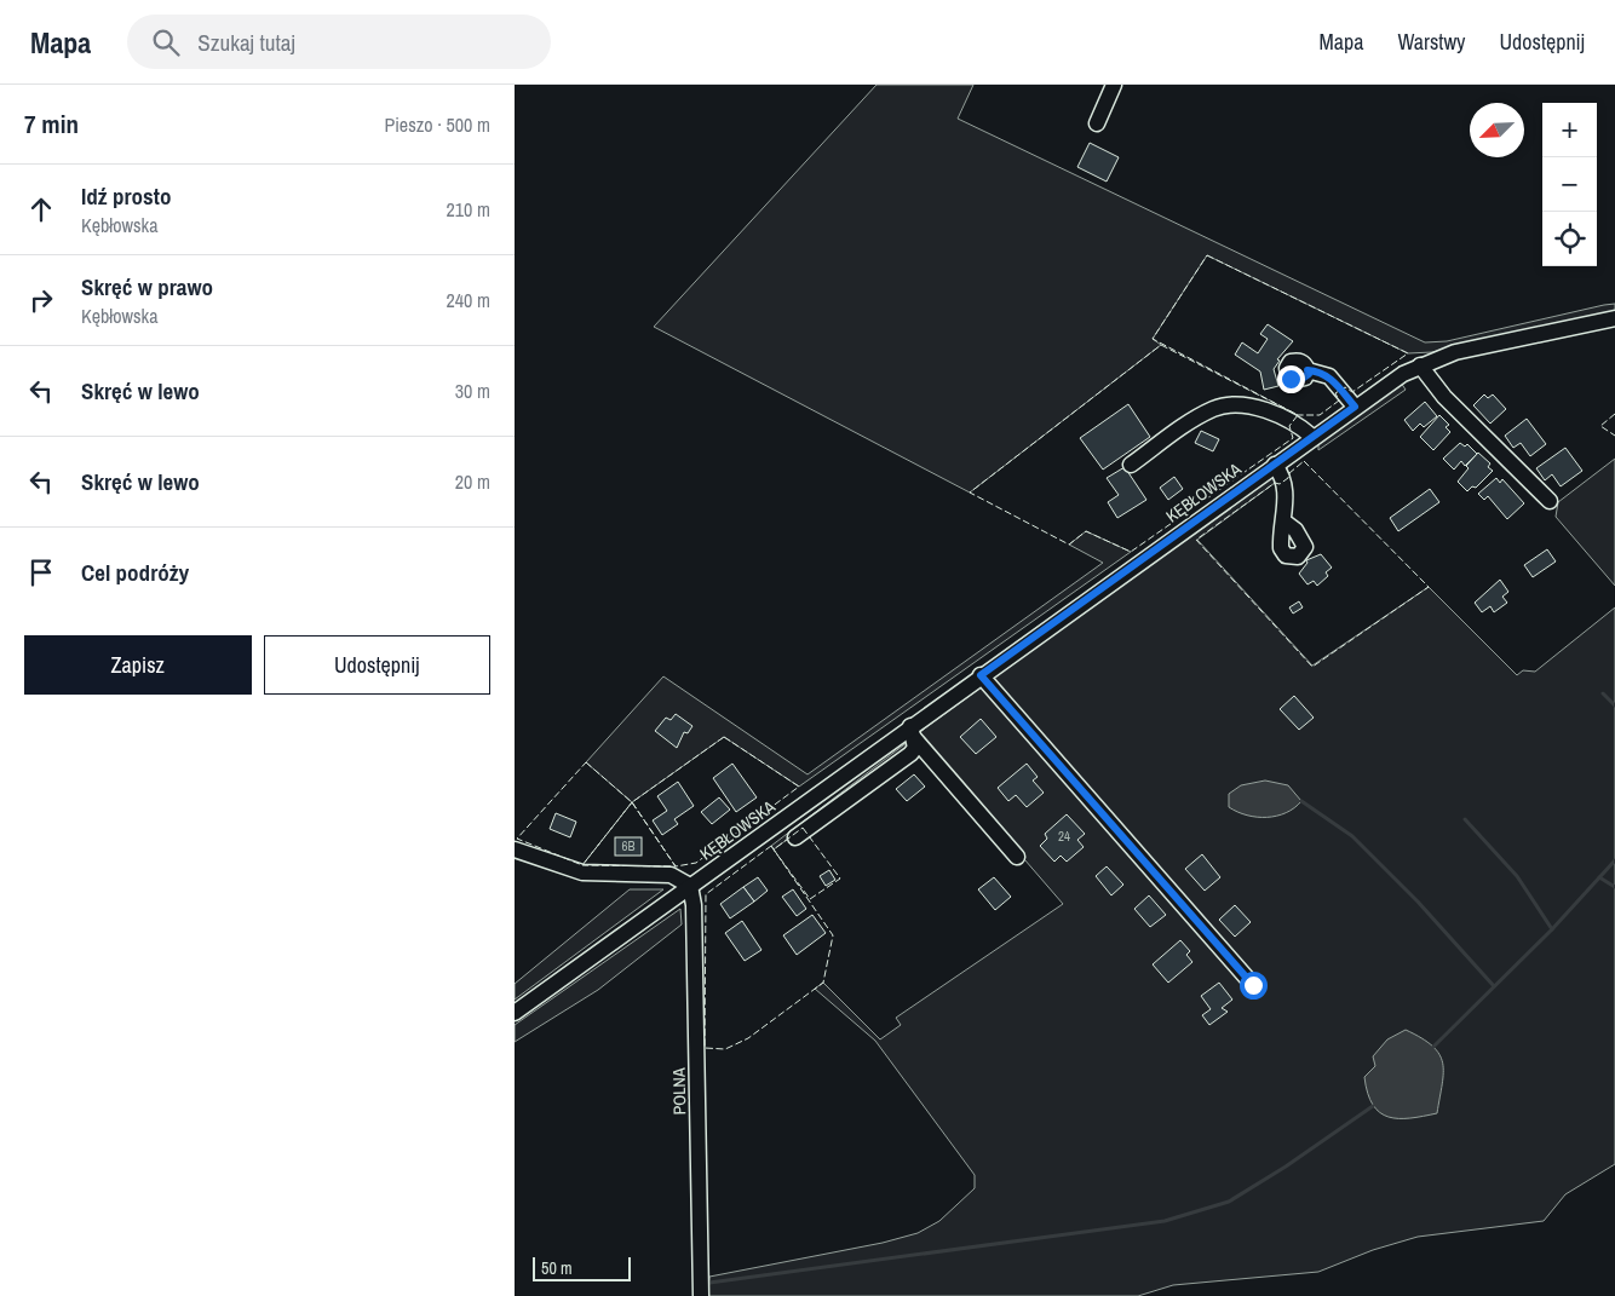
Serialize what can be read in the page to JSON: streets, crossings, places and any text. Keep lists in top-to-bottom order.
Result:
{
  "streets": {
    "street": ["KĘBŁOWSKA", "POLNA"]
  },
  "crossings": [
    ["KĘBŁOWSKA", "POLNA"]
  ],
  "house_numbers": ["24", "6B"],
  "scale_bar": "50 m",
  "north": "bottom left",
  "page": {
    "header": "Mapa",
    "search": "Szukaj tutaj",
    "nav": ["Mapa", "Warstwy", "Udostępnij"],
    "heading": ["7 min", "Pieszo · 500 m"],
    "map_buttons": ["+", "−"],
    "list": [
      ["Idź prosto", "Kębłowska", "210 m"],
      ["Skręć w prawo", "Kębłowska", "240 m"],
      ["Skręć w lewo", "30 m"],
      ["Skręć w lewo", "20 m"],
      "Cel podróży"
    ],
    "buttons": ["Zapisz", "Udostępnij"],
    "scale": "50 m"
  }
}
